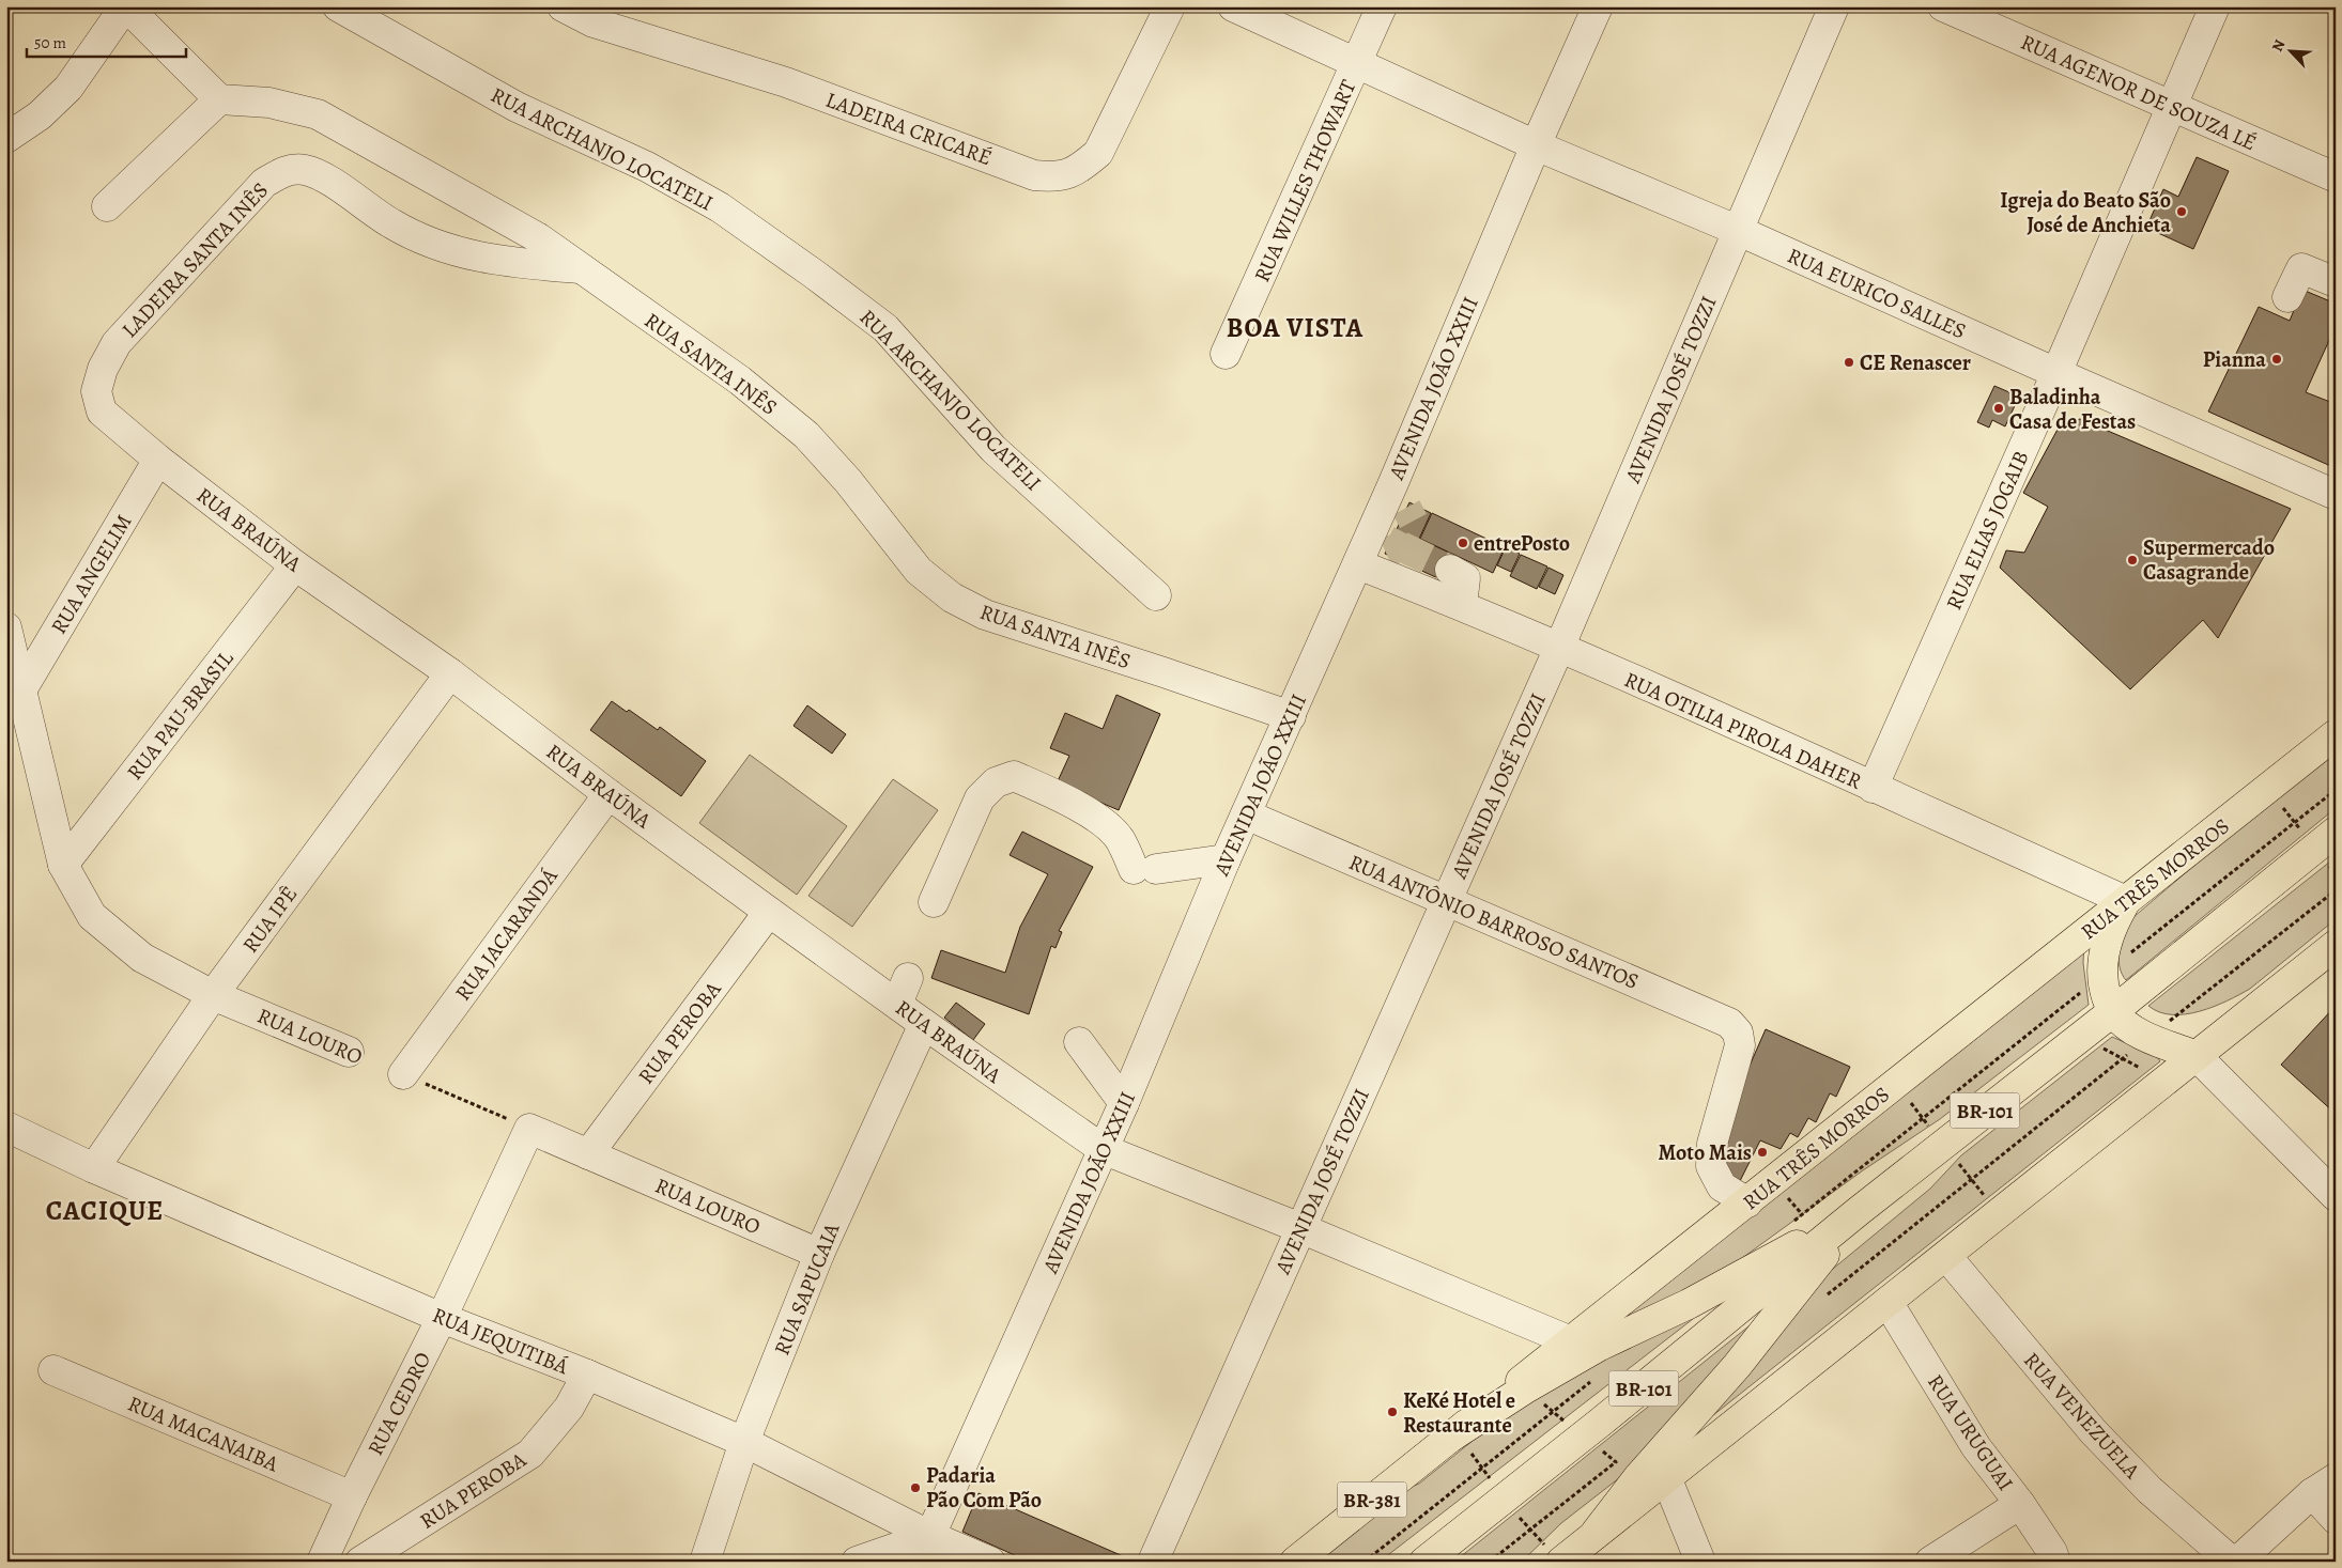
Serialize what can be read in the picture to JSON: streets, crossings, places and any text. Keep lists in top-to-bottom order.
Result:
{
  "streets": {
    "main road": ["RUA TRÊS MORROS", "BR-101", "BR-381"],
    "street": [
      "RUA AGENOR DE SOUZA LÉ",
      "LADEIRA CRICARÉ",
      "RUA ARCHANJO LOCATELI",
      "RUA WILLES THOWART",
      "LADEIRA SANTA INÊS",
      "RUA EURICO SALLES",
      "RUA SANTA INÊS",
      "AVENIDA JOÃO XXIII",
      "AVENIDA JOSÉ TOZZI",
      "RUA BRAÚNA",
      "RUA ELIAS JOGAIB",
      "RUA ANGELIM",
      "RUA PAU-BRASIL",
      "RUA OTILIA PIROLA DAHER",
      "RUA IPÊ",
      "RUA ANTÔNIO BARROSO SANTOS",
      "RUA JACARANDÁ",
      "RUA PEROBA",
      "RUA LOURO",
      "RUA SAPUCAIA",
      "RUA JEQUITIBÁ",
      "RUA CEDRO",
      "RUA VENEZUELA",
      "RUA URUGUAI",
      "RUA MACANAIBA"
    ]
  },
  "crossings": [
    ["RUA AGENOR DE SOUZA LÉ", "RUA ELIAS JOGAIB"],
    ["RUA WILLES THOWART", "RUA EURICO SALLES"],
    ["LADEIRA SANTA INÊS", "RUA SANTA INÊS"],
    ["LADEIRA SANTA INÊS", "RUA BRAÚNA"],
    ["RUA EURICO SALLES", "AVENIDA JOÃO XXIII"],
    ["RUA EURICO SALLES", "AVENIDA JOSÉ TOZZI"],
    ["RUA EURICO SALLES", "RUA ELIAS JOGAIB"],
    ["RUA SANTA INÊS", "AVENIDA JOÃO XXIII"],
    ["AVENIDA JOÃO XXIII", "RUA BRAÚNA"],
    ["AVENIDA JOÃO XXIII", "RUA OTILIA PIROLA DAHER"],
    ["AVENIDA JOÃO XXIII", "RUA ANTÔNIO BARROSO SANTOS"],
    ["AVENIDA JOÃO XXIII", "RUA JEQUITIBÁ"],
    ["AVENIDA JOSÉ TOZZI", "RUA BRAÚNA"],
    ["AVENIDA JOSÉ TOZZI", "RUA OTILIA PIROLA DAHER"],
    ["AVENIDA JOSÉ TOZZI", "RUA ANTÔNIO BARROSO SANTOS"],
    ["RUA BRAÚNA", "RUA ANGELIM"],
    ["RUA BRAÚNA", "RUA PAU-BRASIL"],
    ["RUA BRAÚNA", "RUA TRÊS MORROS"],
    ["RUA BRAÚNA", "RUA IPÊ"],
    ["RUA BRAÚNA", "RUA JACARANDÁ"],
    ["RUA BRAÚNA", "RUA PEROBA"],
    ["RUA BRAÚNA", "RUA SAPUCAIA"],
    ["RUA ELIAS JOGAIB", "RUA OTILIA PIROLA DAHER"],
    ["RUA ANGELIM", "RUA LOURO"],
    ["RUA PAU-BRASIL", "RUA LOURO"],
    ["RUA OTILIA PIROLA DAHER", "RUA TRÊS MORROS"],
    ["RUA TRÊS MORROS", "RUA ANTÔNIO BARROSO SANTOS"],
    ["RUA IPÊ", "RUA LOURO"],
    ["RUA IPÊ", "RUA JEQUITIBÁ"],
    ["RUA PEROBA", "RUA LOURO"],
    ["RUA PEROBA", "RUA JEQUITIBÁ"],
    ["RUA LOURO", "RUA SAPUCAIA"],
    ["RUA LOURO", "RUA CEDRO"],
    ["RUA SAPUCAIA", "RUA JEQUITIBÁ"],
    ["RUA JEQUITIBÁ", "RUA CEDRO"],
    ["RUA CEDRO", "RUA MACANAIBA"]
  ],
  "districts": ["BOA VISTA", "CACIQUE"],
  "places": [
    "Igreja do Beato São José de Anchieta",
    "Pianna",
    "CE Renascer",
    "Baladinha Casa de Festas",
    "entrePosto",
    "Supermercado Casagrande",
    "Moto Mais",
    "KeKé Hotel e Restaurante",
    "Padaria Pão Com Pão"
  ],
  "scale_bar": "50 m",
  "north": "top left"
}
